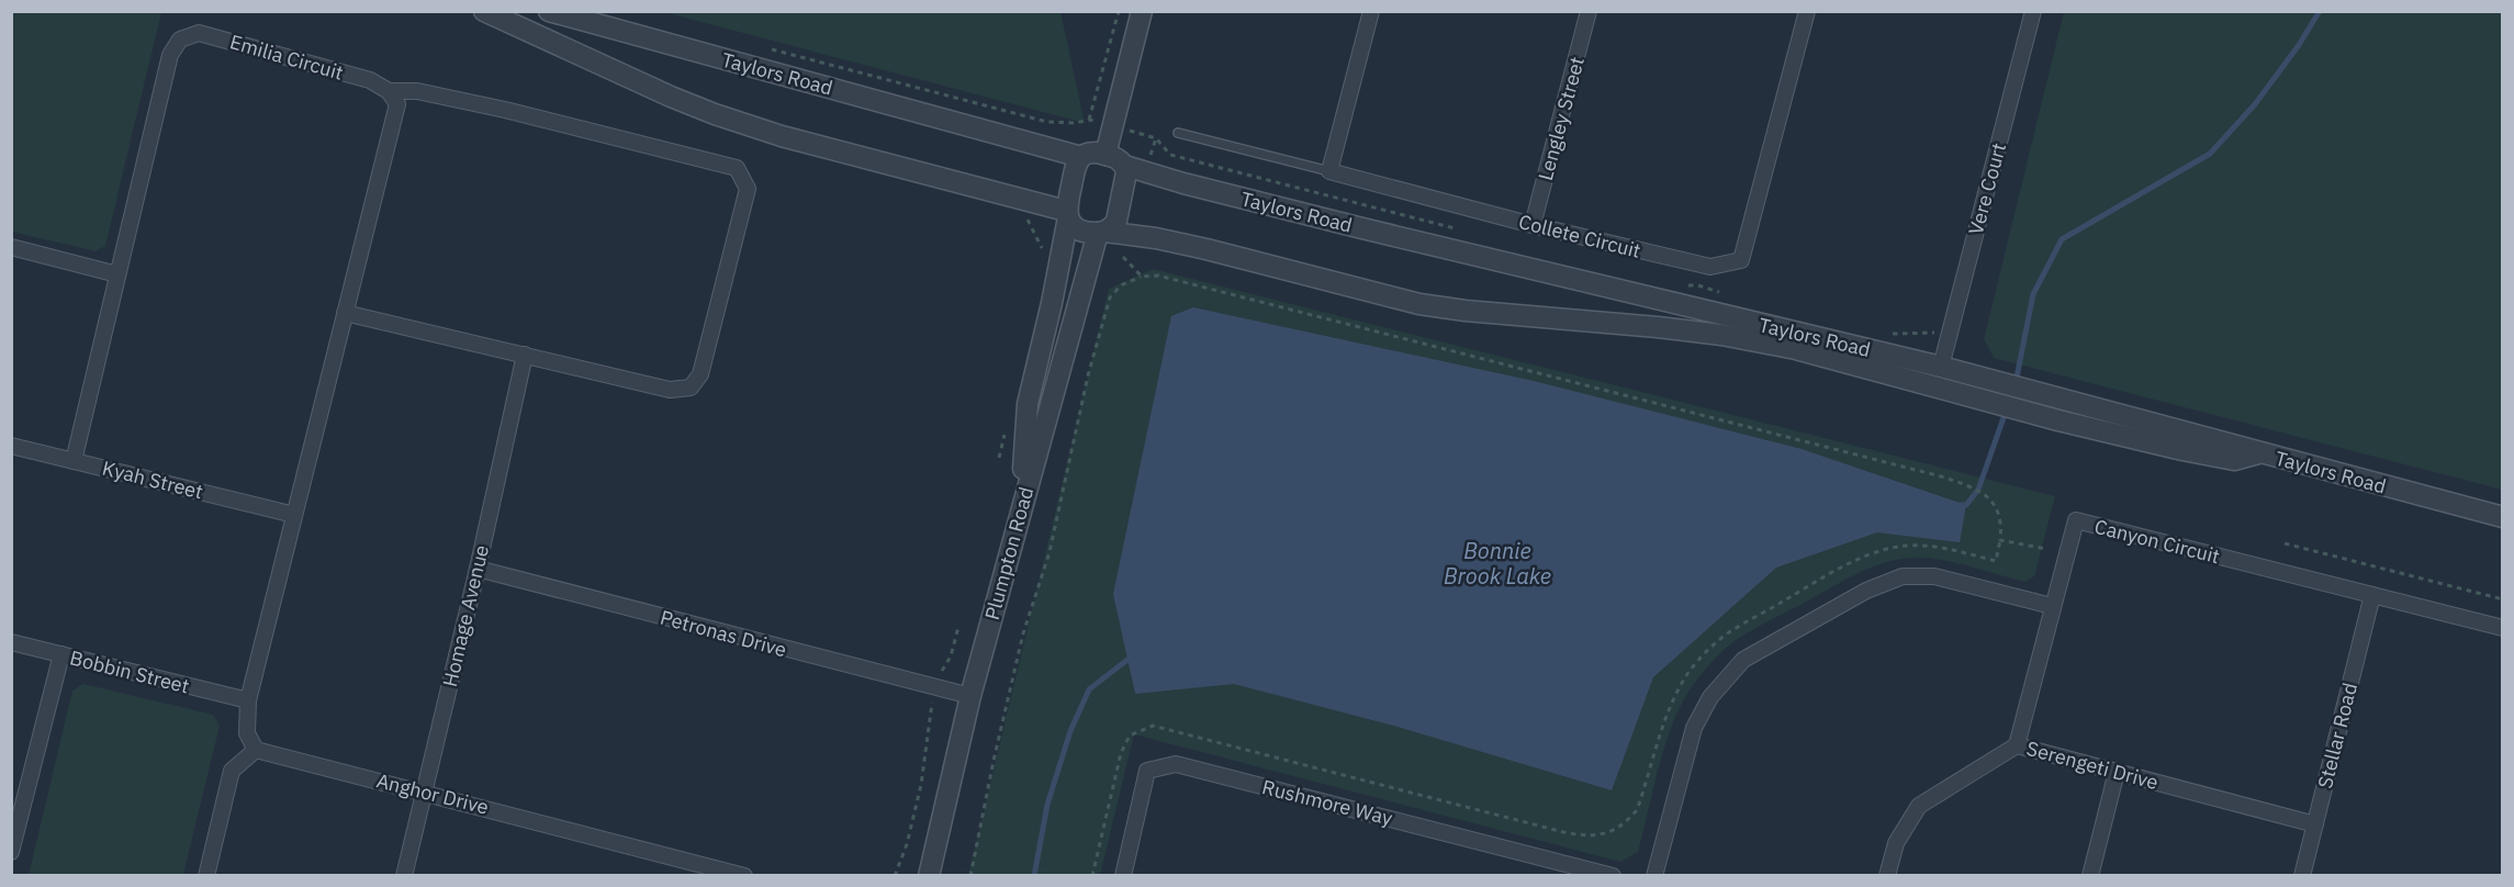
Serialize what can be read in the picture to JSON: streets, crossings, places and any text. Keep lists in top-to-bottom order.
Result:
{
  "streets": {
    "street": [
      "Emilia Circuit",
      "Taylors Road",
      "Lengley Street",
      "Vere Court",
      "Collete Circuit",
      "Kyah Street",
      "Canyon Circuit",
      "Plumpton Road",
      "Homage Avenue",
      "Petronas Drive",
      "Bobbin Street",
      "Stellar Road",
      "Serengeti Drive",
      "Anghor Drive",
      "Rushmore Way"
    ]
  },
  "crossings": [
    ["Emilia Circuit", "Kyah Street"],
    ["Emilia Circuit", "Homage Avenue"],
    ["Taylors Road", "Vere Court"],
    ["Taylors Road", "Plumpton Road"],
    ["Lengley Street", "Collete Circuit"],
    ["Canyon Circuit", "Stellar Road"],
    ["Canyon Circuit", "Serengeti Drive"],
    ["Plumpton Road", "Petronas Drive"],
    ["Homage Avenue", "Petronas Drive"],
    ["Homage Avenue", "Anghor Drive"],
    ["Stellar Road", "Serengeti Drive"]
  ],
  "water": ["Bonnie Brook Lake"]
}
